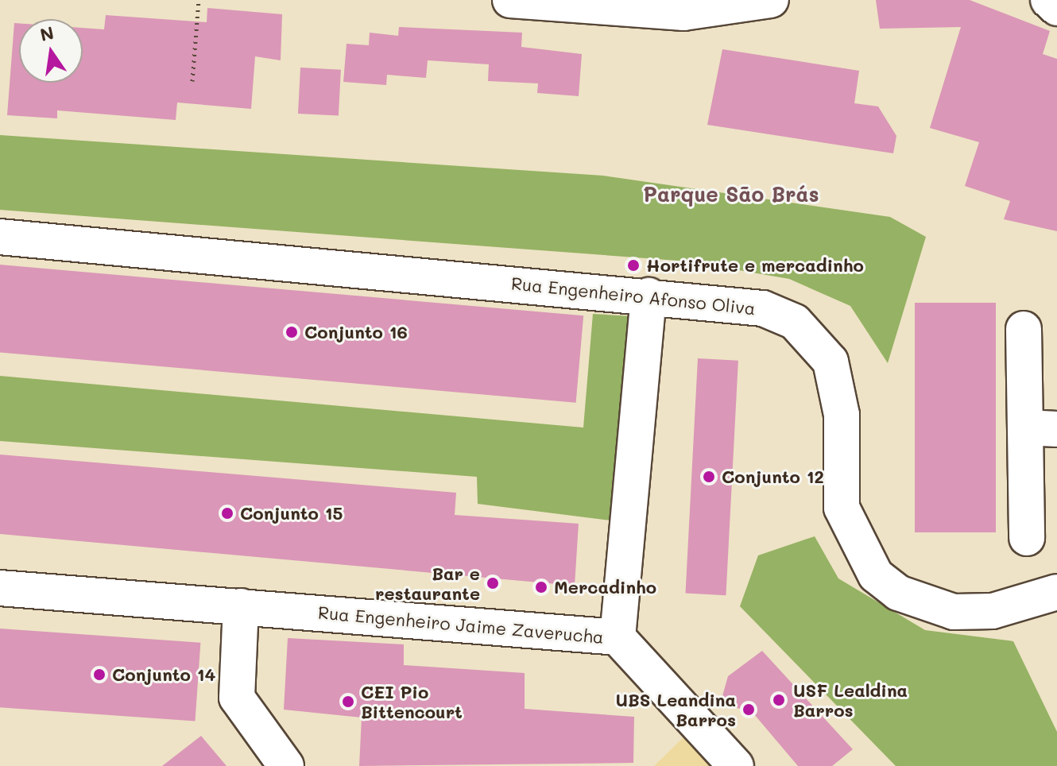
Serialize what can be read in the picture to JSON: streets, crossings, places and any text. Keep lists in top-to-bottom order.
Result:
{
  "streets": {
    "street": ["Rua Engenheiro Afonso Oliva", "Rua Engenheiro Jaime Zaverucha"]
  },
  "crossings": [
    ["Rua Engenheiro Afonso Oliva", "Rua Engenheiro Jaime Zaverucha"]
  ],
  "districts": ["Parque São Brás"],
  "places": [
    "Hortifrute e mercadinho",
    "Conjunto 16",
    "Conjunto 12",
    "Conjunto 15",
    "Bar e restaurante",
    "Mercadinho",
    "Conjunto 14",
    "USF Lealdina Barros",
    "CEI Pio Bittencourt",
    "UBS Leandina Barros"
  ],
  "north": "top"
}
